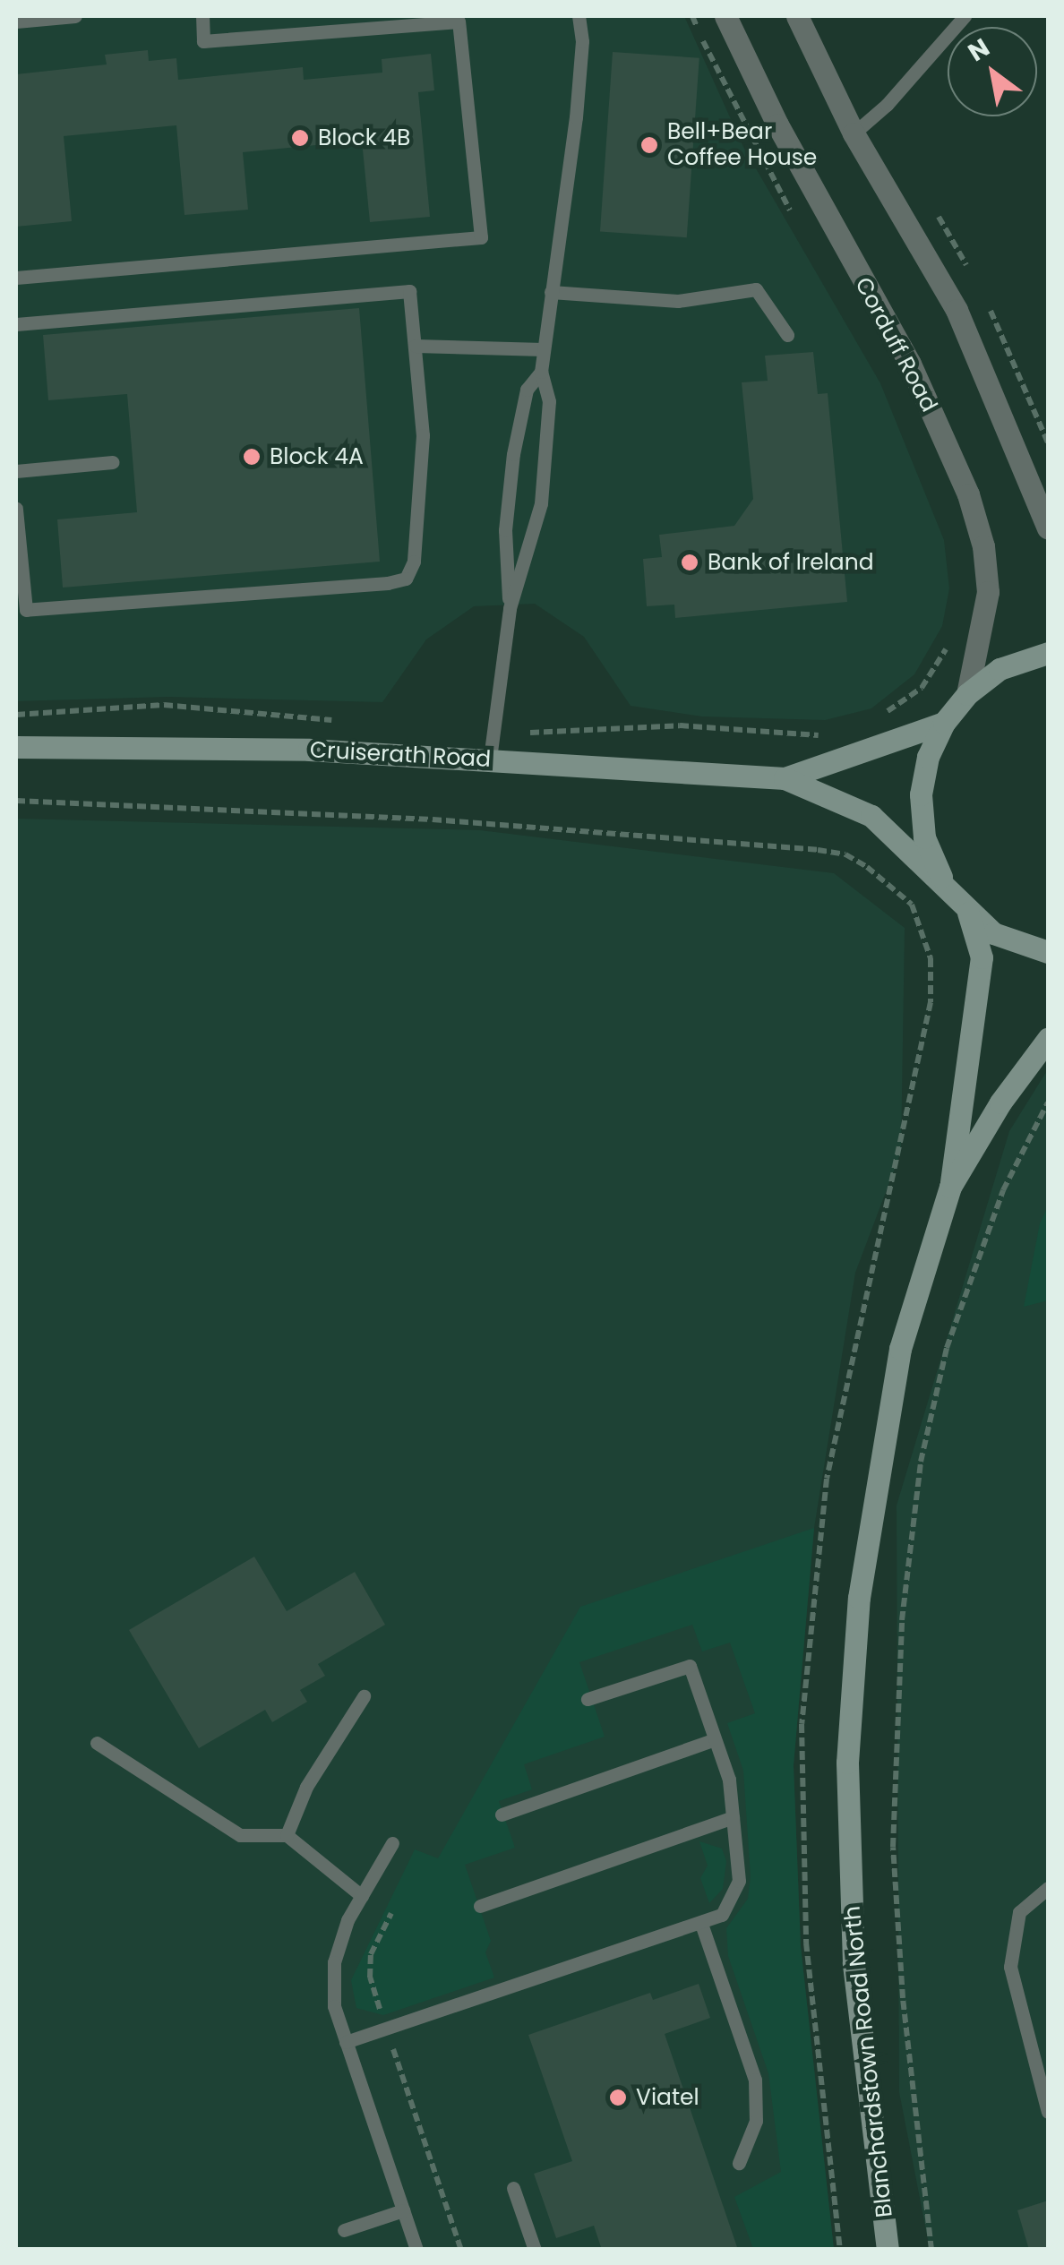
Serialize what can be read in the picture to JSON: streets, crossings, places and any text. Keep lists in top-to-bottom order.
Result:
{
  "streets": {
    "main road": ["Cruiserath Road", "Blanchardstown Road North"],
    "street": ["Corduff Road"]
  },
  "places": [
    "Block 4B",
    "Bell+Bear Coffee House",
    "Block 4A",
    "Bank of Ireland",
    "Viatel"
  ],
  "north": "top left"
}
